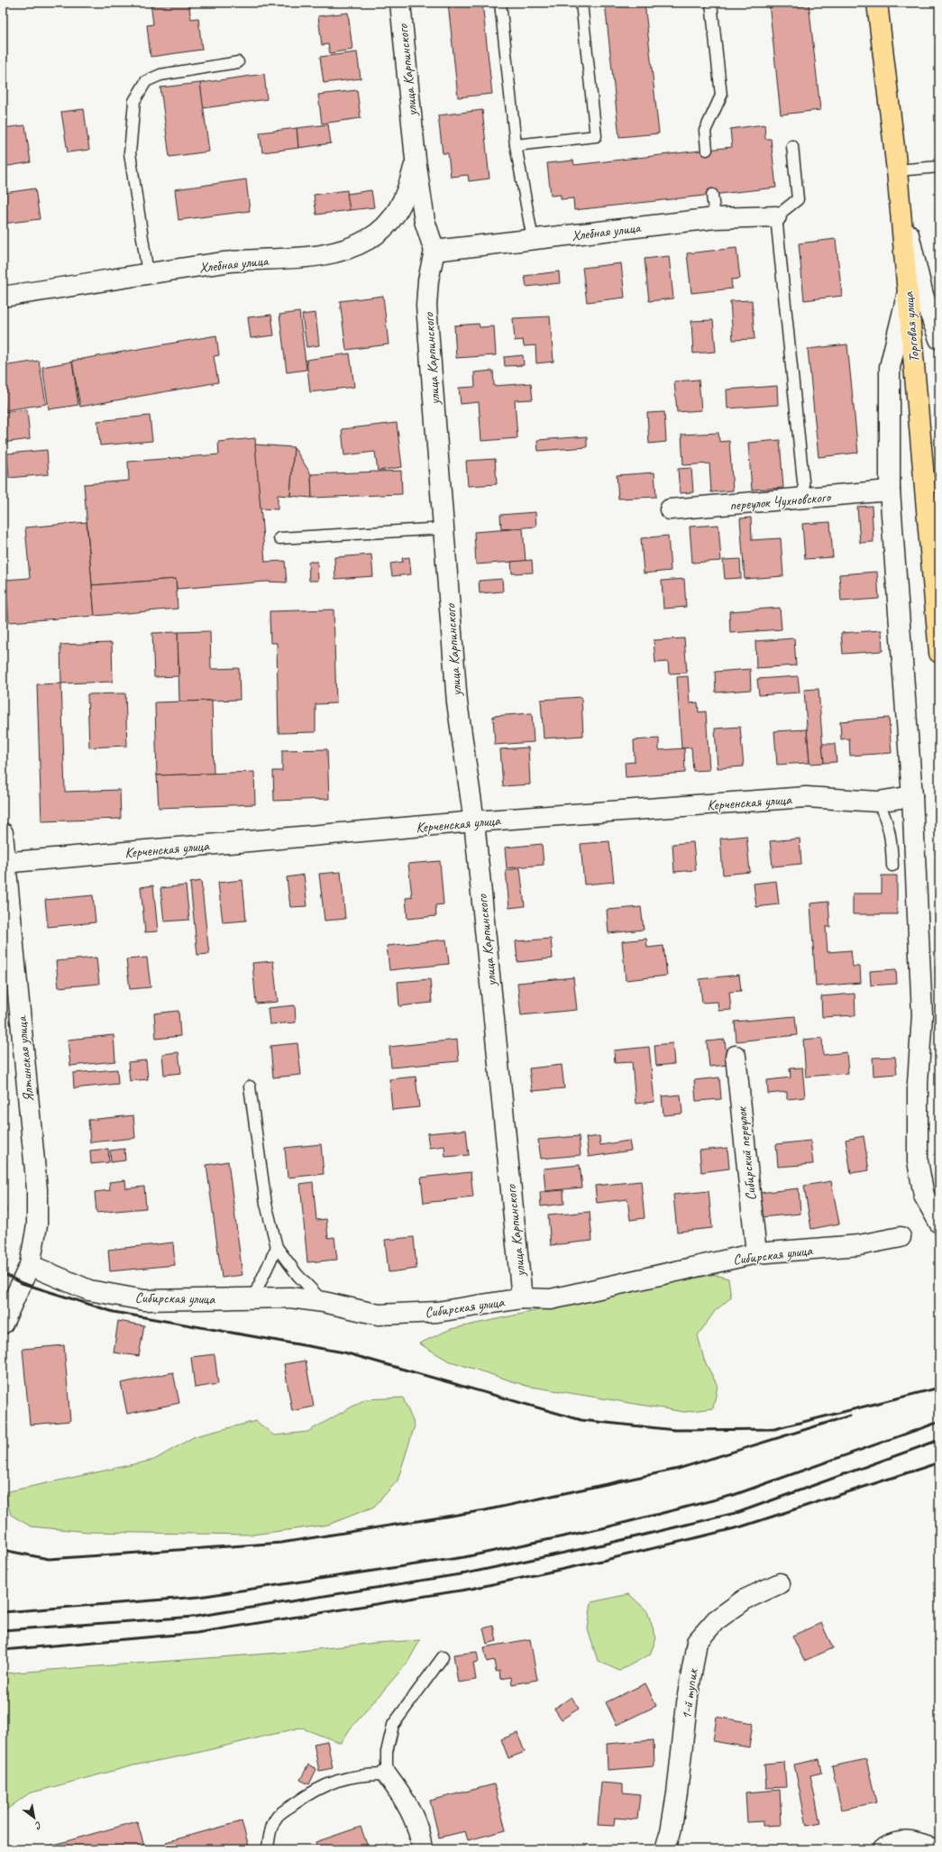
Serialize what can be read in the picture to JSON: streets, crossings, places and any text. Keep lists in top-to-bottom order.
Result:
{
  "streets": {
    "main road": ["Торговая улица"],
    "street": [
      "улица Карпинского",
      "Хлебная улица",
      "переулок Чухновского",
      "Керченская улица",
      "Ялтинская улица",
      "Сибирский переулок",
      "Сибирская улица",
      "1-й тупик"
    ]
  },
  "crossings": [
    ["улица Карпинского", "Хлебная улица"],
    ["улица Карпинского", "Керченская улица"],
    ["улица Карпинского", "Сибирская улица"],
    ["Керченская улица", "Ялтинская улица"],
    ["Ялтинская улица", "Сибирская улица"],
    ["Сибирский переулок", "Сибирская улица"]
  ],
  "north": "bottom right"
}
